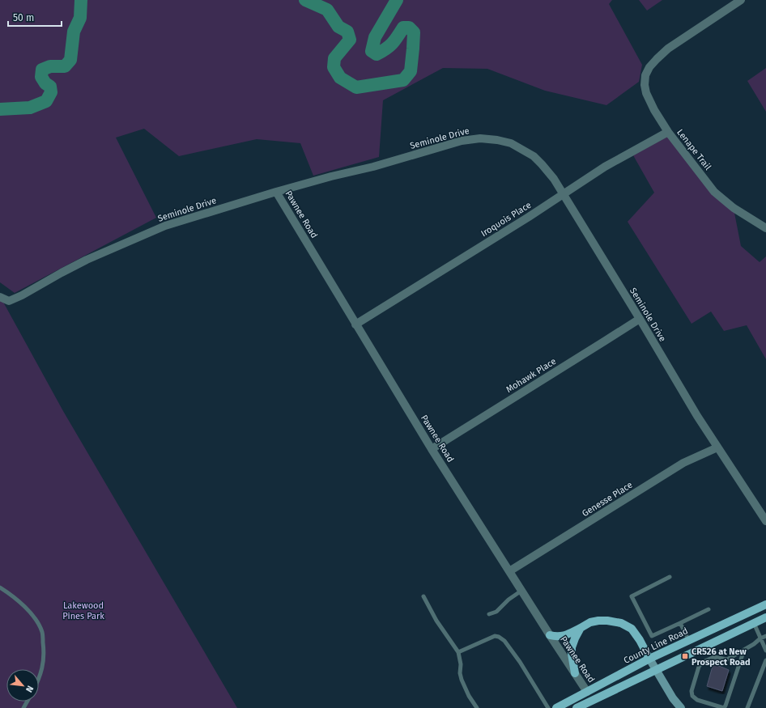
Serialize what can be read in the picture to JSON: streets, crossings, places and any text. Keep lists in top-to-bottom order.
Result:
{
  "streets": {
    "main road": ["County Line Road"],
    "street": [
      "Seminole Drive",
      "Lenape Trail",
      "Pawnee Road",
      "Iroquois Place",
      "Mohawk Place",
      "Genesse Place"
    ]
  },
  "crossings": [
    ["Seminole Drive", "Pawnee Road"],
    ["Seminole Drive", "Iroquois Place"],
    ["Seminole Drive", "Mohawk Place"],
    ["Seminole Drive", "Genesse Place"],
    ["Lenape Trail", "Iroquois Place"],
    ["Pawnee Road", "Iroquois Place"],
    ["Pawnee Road", "Mohawk Place"],
    ["Pawnee Road", "Genesse Place"],
    ["Pawnee Road", "County Line Road"]
  ],
  "parks": ["Lakewood Pines Park"],
  "places": {
    "transit": ["CR526 at New Prospect Road"]
  },
  "scale_bar": "50 m",
  "north": "bottom right"
}
